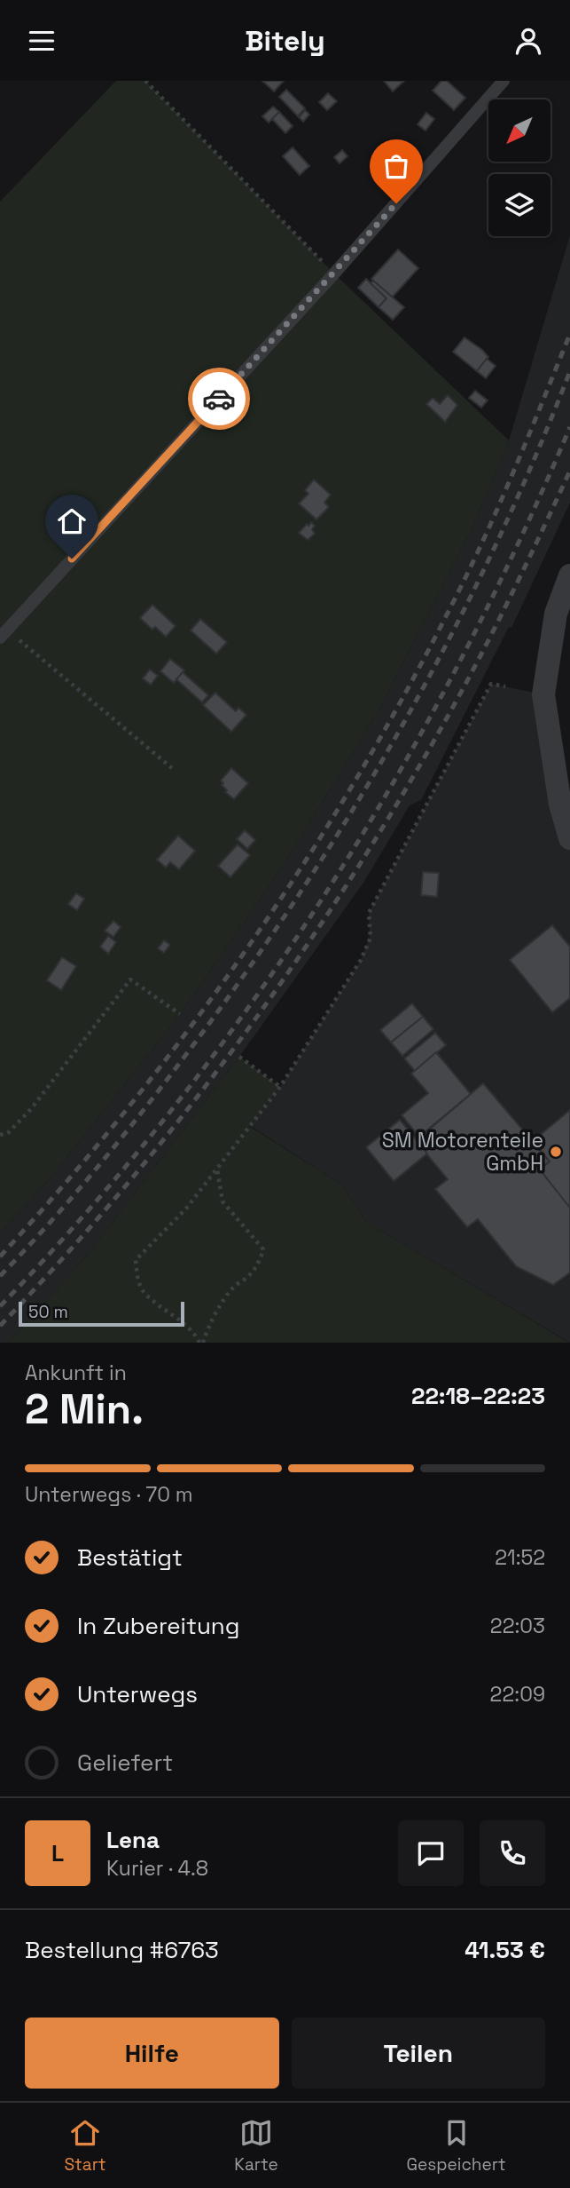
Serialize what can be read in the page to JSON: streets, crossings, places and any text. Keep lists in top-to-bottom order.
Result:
{
  "places": ["SM Motorenteile GmbH"],
  "scale_bar": "50 m",
  "north": "bottom left",
  "page": {
    "header": "Bitely",
    "scale": "50 m",
    "heading": ["2 Min.", "Ankunft in", "22:18–22:23"],
    "panel": [
      "Lena",
      "Kurier · 4.8",
      "Bestellung #6763",
      "41.53 €"
    ],
    "bar": "Unterwegs · 70 m",
    "list": [
      ["Bestätigt", "21:52"],
      ["In Zubereitung", "22:03"],
      ["Unterwegs", "22:09"],
      "Geliefert"
    ],
    "round": "L",
    "buttons": ["Hilfe", "Teilen"],
    "tabs": ["Start", "Karte", "Gespeichert"]
  }
}
